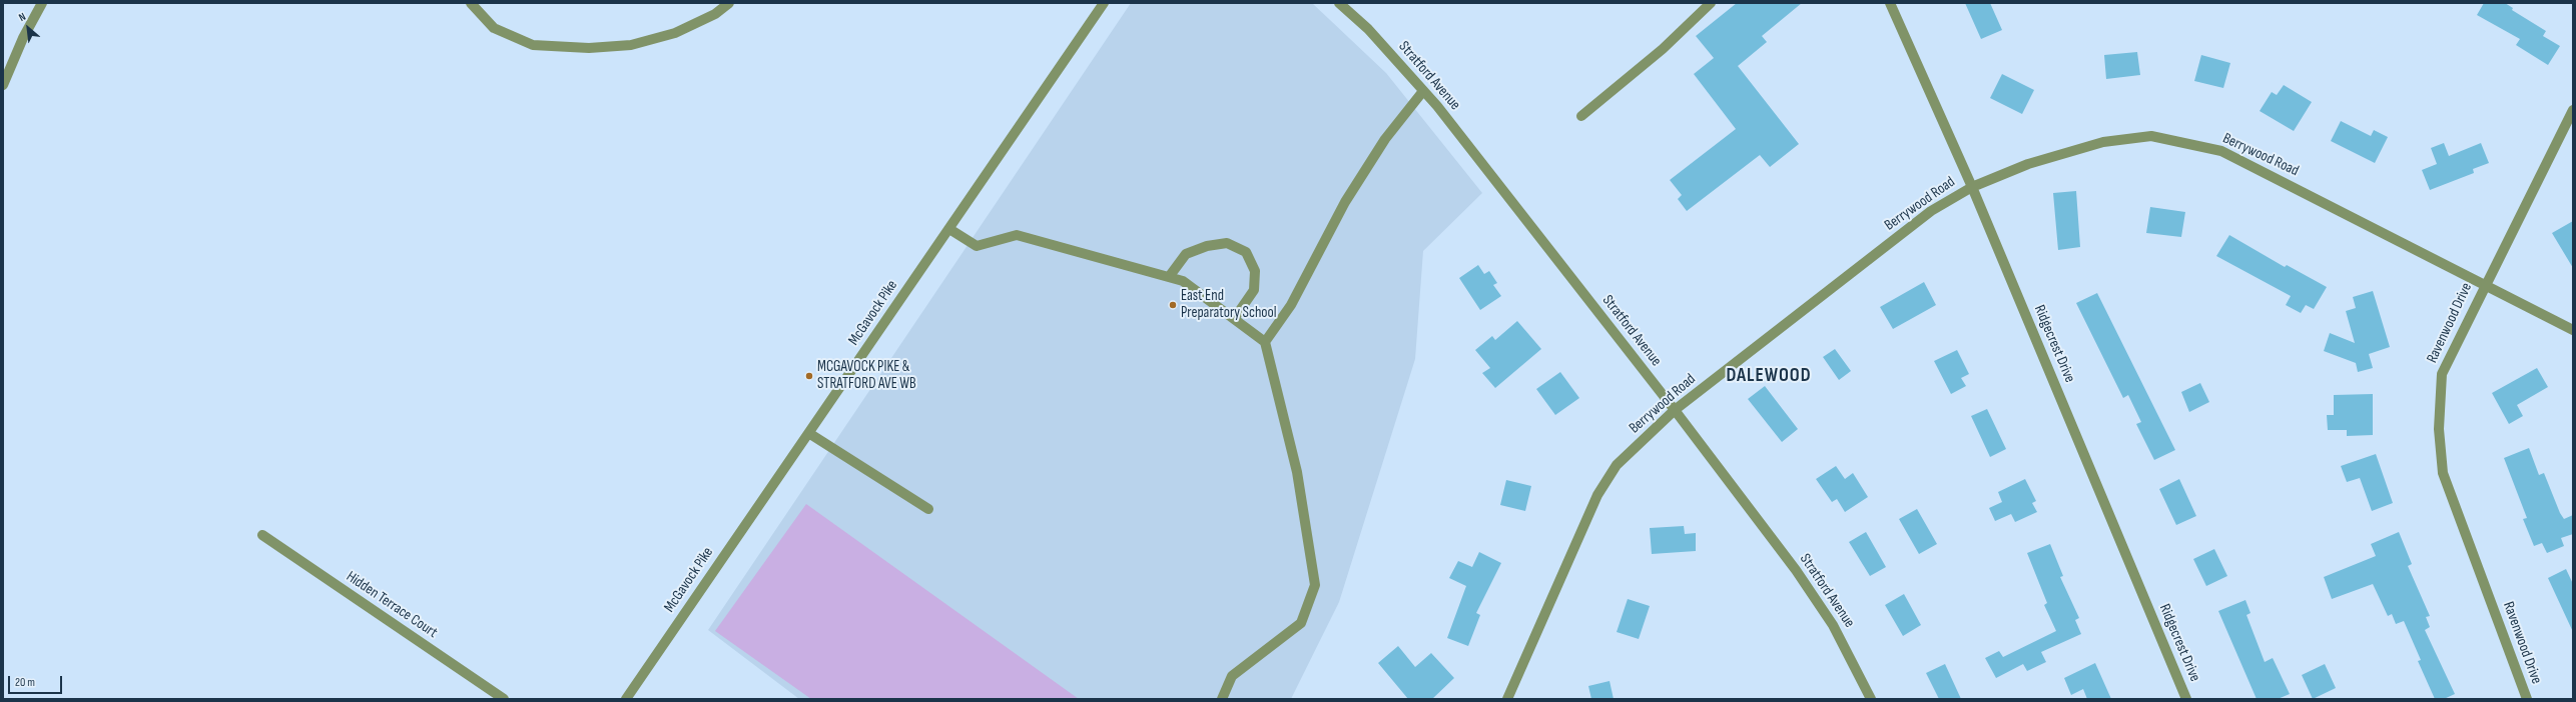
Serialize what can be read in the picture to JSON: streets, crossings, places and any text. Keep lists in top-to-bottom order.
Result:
{
  "streets": {
    "street": [
      "Stratford Avenue",
      "Berrywood Road",
      "McGavock Pike",
      "Ravenwood Drive",
      "Ridgecrest Drive",
      "Hidden Terrace Court"
    ]
  },
  "crossings": [
    ["Stratford Avenue", "Berrywood Road"],
    ["Berrywood Road", "Ravenwood Drive"],
    ["Berrywood Road", "Ridgecrest Drive"]
  ],
  "districts": ["DALEWOOD"],
  "places": ["East End Preparatory School", "MCGAVOCK PIKE & STRATFORD AVE WB"],
  "scale_bar": "20 m",
  "north": "top left"
}
